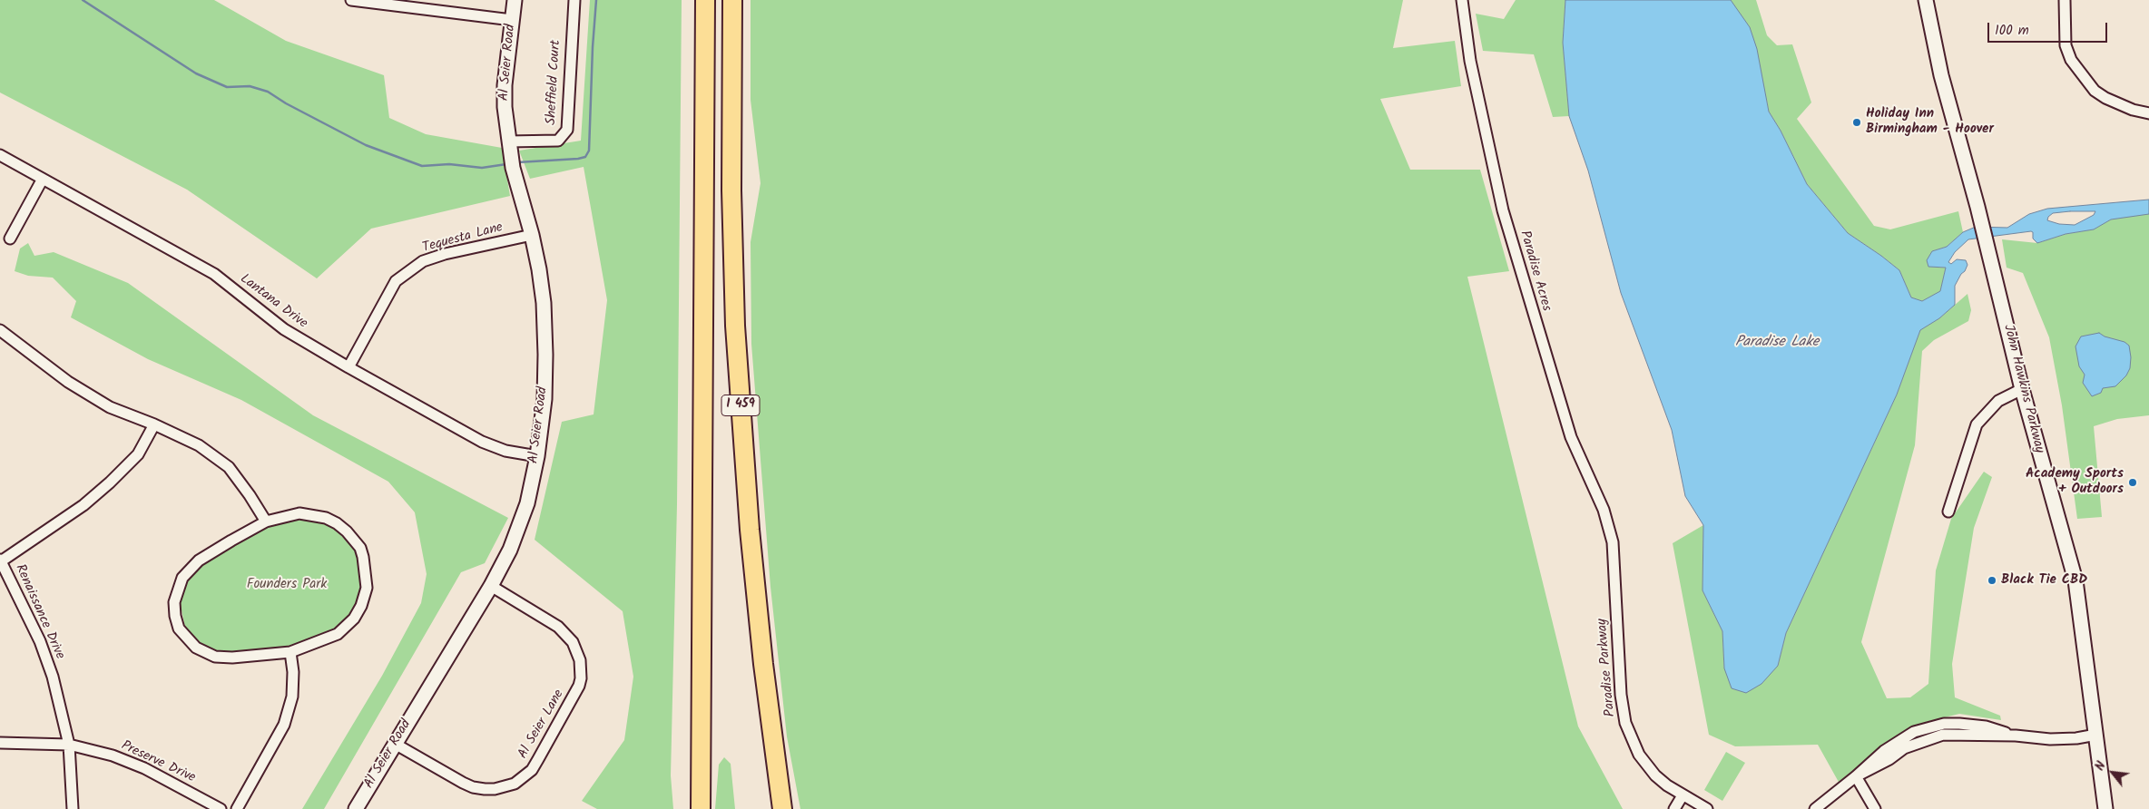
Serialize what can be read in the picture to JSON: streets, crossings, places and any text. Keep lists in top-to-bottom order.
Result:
{
  "streets": {
    "highway": ["I 459"],
    "street": [
      "Al Seier Road",
      "Sheffield Court",
      "Tequesta Lane",
      "Paradise Acres",
      "Lantana Drive",
      "John Hawkins Parkway",
      "Renaissance Drive",
      "Paradise Parkway",
      "Al Seier Lane",
      "Preserve Drive"
    ]
  },
  "crossings": [
    ["Al Seier Road", "Sheffield Court"],
    ["Al Seier Road", "Tequesta Lane"],
    ["Al Seier Road", "Lantana Drive"],
    ["Al Seier Road", "Al Seier Lane"],
    ["Tequesta Lane", "Lantana Drive"],
    ["Paradise Acres", "Paradise Parkway"],
    ["Renaissance Drive", "Preserve Drive"]
  ],
  "water": ["Paradise Lake"],
  "parks": ["Founders Park"],
  "places": ["Holiday Inn Birmingham - Hoover", "Academy Sports + Outdoors", "Black Tie CBD"],
  "scale_bar": "100 m",
  "north": "top left"
}
